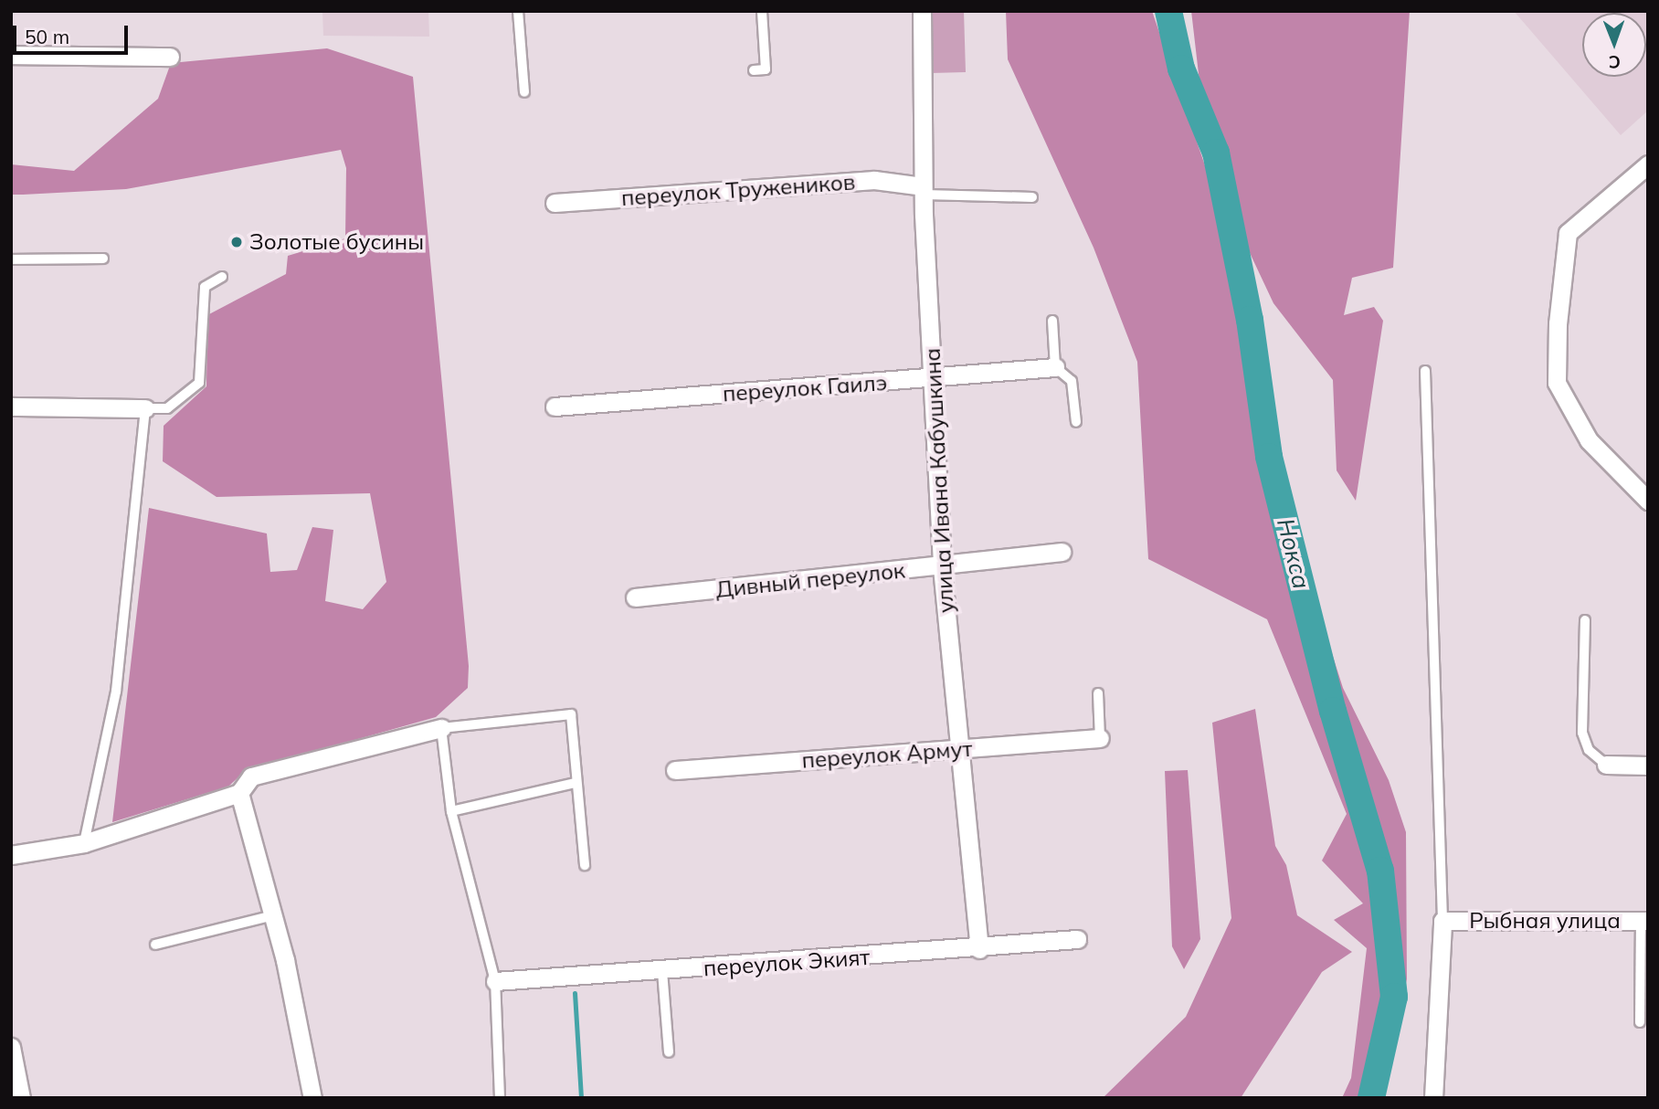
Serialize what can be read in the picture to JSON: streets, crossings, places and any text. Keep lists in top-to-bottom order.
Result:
{
  "streets": {
    "street": [
      "переулок Тружеников",
      "переулок Гаилэ",
      "улица Ивана Кабушкина",
      "Дивный переулок",
      "переулок Армут",
      "Рыбная улица",
      "переулок Экият"
    ]
  },
  "crossings": [
    ["переулок Тружеников", "улица Ивана Кабушкина"],
    ["переулок Гаилэ", "улица Ивана Кабушкина"],
    ["улица Ивана Кабушкина", "Дивный переулок"],
    ["улица Ивана Кабушкина", "переулок Армут"],
    ["улица Ивана Кабушкина", "переулок Экият"]
  ],
  "water": ["Нокса"],
  "places": ["Золотые бусины"],
  "scale_bar": "50 m",
  "north": "bottom"
}
